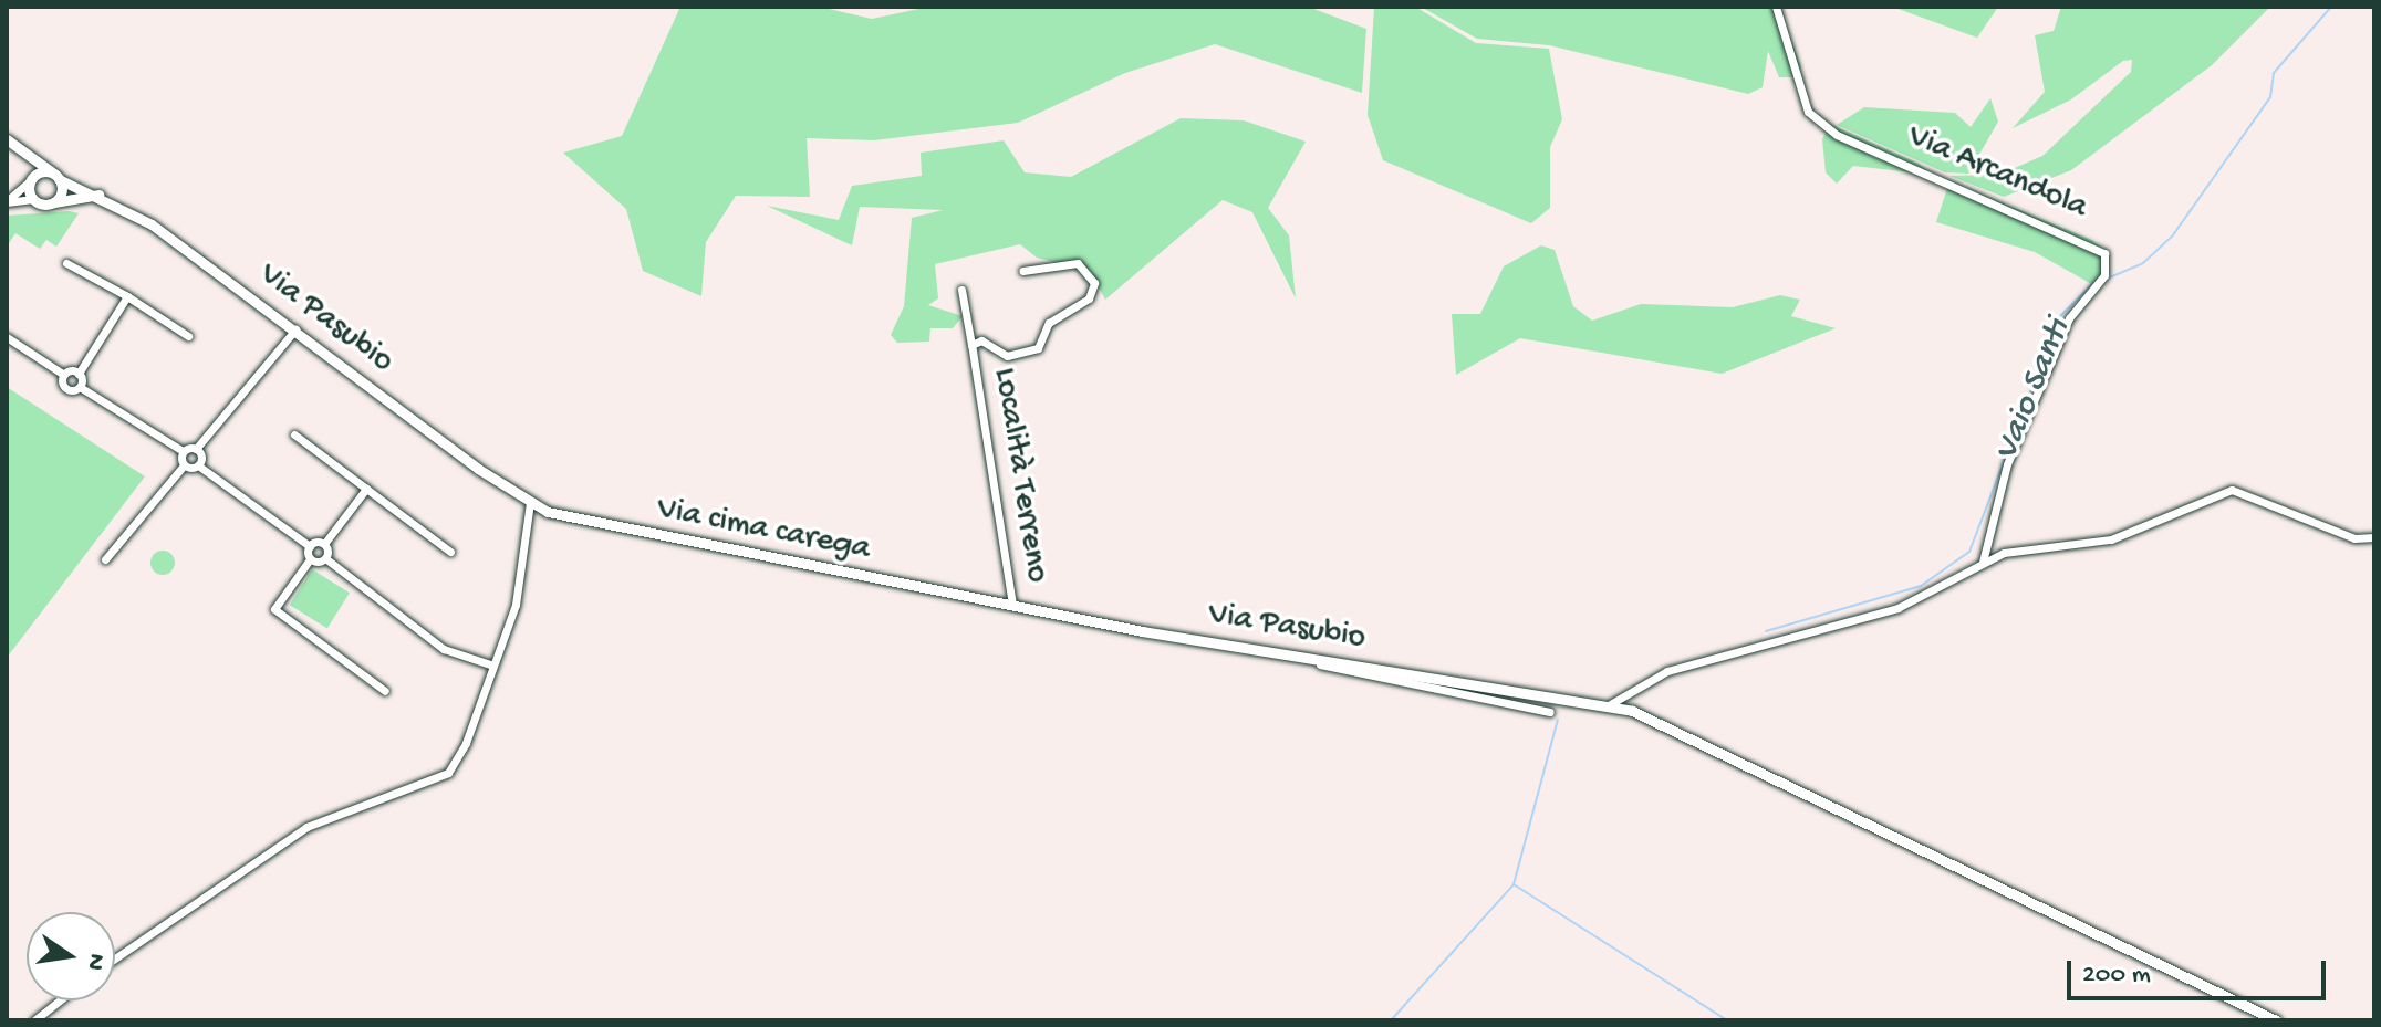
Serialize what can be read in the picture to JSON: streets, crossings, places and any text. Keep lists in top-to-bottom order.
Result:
{
  "streets": {
    "street": [
      "Via Arcandola",
      "Via Pasubio",
      "Località Terreno",
      "Via cima carega"
    ]
  },
  "crossings": [
    ["Via Pasubio", "Località Terreno"],
    ["Via Pasubio", "Via cima carega"],
    ["Località Terreno", "Via cima carega"]
  ],
  "water": ["Vaio Santi"],
  "scale_bar": "200 m",
  "north": "right"
}
